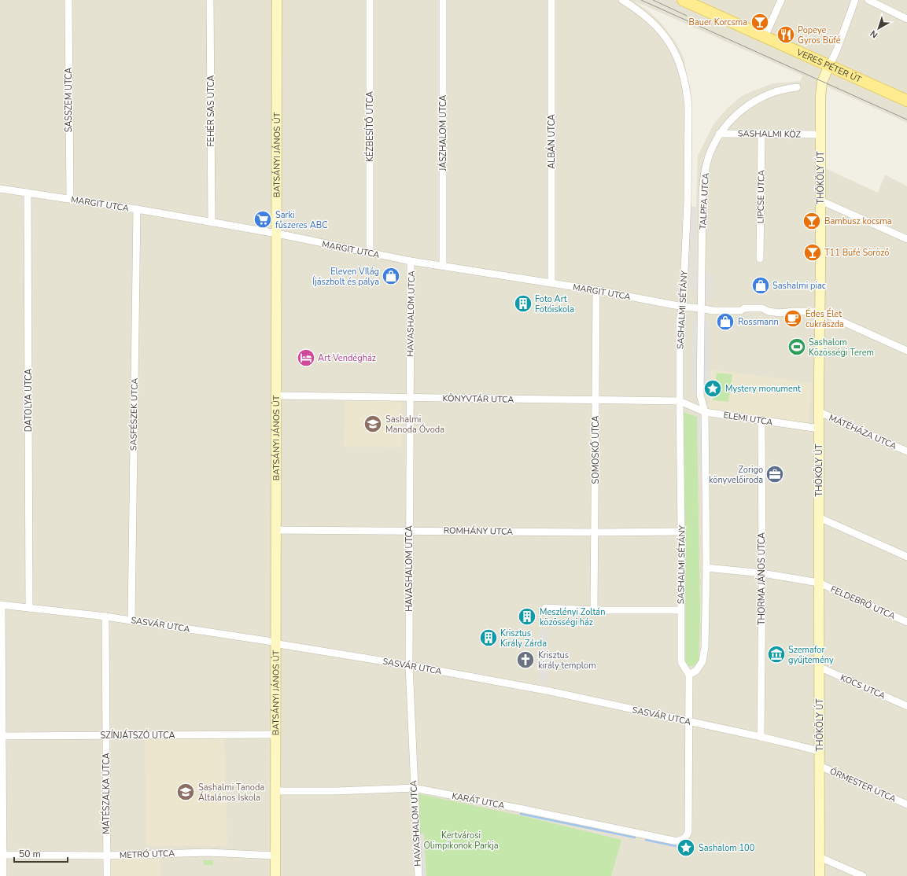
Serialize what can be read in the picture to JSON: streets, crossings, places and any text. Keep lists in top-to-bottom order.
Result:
{
  "streets": {
    "main road": ["VERES PÉTER ÚT"],
    "street": [
      "SASSZEM UTCA",
      "FEHÉR SAS UTCA",
      "KÉZBESÍTŐ UTCA",
      "JÁSZHALOM UTCA",
      "SASHALMI KÖZ",
      "ALBÁN UTCA",
      "BATSÁNYI JÁNOS ÚT",
      "THÖKÖLY ÚT",
      "LIPCSE UTCA",
      "TALPFA UTCA",
      "MARGIT UTCA",
      "SASHALMI SÉTÁNY",
      "HAVASHALOM UTCA",
      "KÖNYVTÁR UTCA",
      "DATOLYA UTCA",
      "SASFÉSZEK UTCA",
      "ELEMI UTCA",
      "MÁTÉHÁZA UTCA",
      "SOMOSKŐ UTCA",
      "ROMHÁNY UTCA",
      "THORMA JÁNOS UTCA",
      "FELDEBRŐ UTCA",
      "SASVÁR UTCA",
      "KOCS UTCA",
      "SZÍNJÁTSZÓ UTCA",
      "ŐRMESTER UTCA",
      "MÁTÉSZALKA UTCA",
      "KARÁT UTCA",
      "METRÓ UTCA"
    ]
  },
  "crossings": [
    ["VERES PÉTER ÚT", "THÖKÖLY ÚT"],
    ["SASSZEM UTCA", "MARGIT UTCA"],
    ["FEHÉR SAS UTCA", "MARGIT UTCA"],
    ["KÉZBESÍTŐ UTCA", "MARGIT UTCA"],
    ["JÁSZHALOM UTCA", "MARGIT UTCA"],
    ["SASHALMI KÖZ", "THÖKÖLY ÚT"],
    ["SASHALMI KÖZ", "LIPCSE UTCA"],
    ["SASHALMI KÖZ", "TALPFA UTCA"],
    ["ALBÁN UTCA", "MARGIT UTCA"],
    ["BATSÁNYI JÁNOS ÚT", "MARGIT UTCA"],
    ["BATSÁNYI JÁNOS ÚT", "KÖNYVTÁR UTCA"],
    ["BATSÁNYI JÁNOS ÚT", "ROMHÁNY UTCA"],
    ["BATSÁNYI JÁNOS ÚT", "SASVÁR UTCA"],
    ["BATSÁNYI JÁNOS ÚT", "SZÍNJÁTSZÓ UTCA"],
    ["BATSÁNYI JÁNOS ÚT", "KARÁT UTCA"],
    ["BATSÁNYI JÁNOS ÚT", "METRÓ UTCA"],
    ["THÖKÖLY ÚT", "MARGIT UTCA"],
    ["THÖKÖLY ÚT", "ELEMI UTCA"],
    ["THÖKÖLY ÚT", "MÁTÉHÁZA UTCA"],
    ["THÖKÖLY ÚT", "FELDEBRŐ UTCA"],
    ["THÖKÖLY ÚT", "SASVÁR UTCA"],
    ["THÖKÖLY ÚT", "KOCS UTCA"],
    ["THÖKÖLY ÚT", "ŐRMESTER UTCA"],
    ["TALPFA UTCA", "MARGIT UTCA"],
    ["MARGIT UTCA", "SASHALMI SÉTÁNY"],
    ["MARGIT UTCA", "HAVASHALOM UTCA"],
    ["MARGIT UTCA", "DATOLYA UTCA"],
    ["MARGIT UTCA", "SASFÉSZEK UTCA"],
    ["MARGIT UTCA", "SOMOSKŐ UTCA"],
    ["SASHALMI SÉTÁNY", "KÖNYVTÁR UTCA"],
    ["SASHALMI SÉTÁNY", "ELEMI UTCA"],
    ["SASHALMI SÉTÁNY", "ROMHÁNY UTCA"],
    ["SASHALMI SÉTÁNY", "SASVÁR UTCA"],
    ["SASHALMI SÉTÁNY", "KARÁT UTCA"],
    ["HAVASHALOM UTCA", "KÖNYVTÁR UTCA"],
    ["HAVASHALOM UTCA", "ROMHÁNY UTCA"],
    ["HAVASHALOM UTCA", "SASVÁR UTCA"],
    ["HAVASHALOM UTCA", "KARÁT UTCA"],
    ["KÖNYVTÁR UTCA", "ELEMI UTCA"],
    ["KÖNYVTÁR UTCA", "SOMOSKŐ UTCA"],
    ["DATOLYA UTCA", "SASVÁR UTCA"],
    ["SASFÉSZEK UTCA", "SASVÁR UTCA"],
    ["ELEMI UTCA", "THORMA JÁNOS UTCA"],
    ["SOMOSKŐ UTCA", "ROMHÁNY UTCA"],
    ["THORMA JÁNOS UTCA", "FELDEBRŐ UTCA"],
    ["THORMA JÁNOS UTCA", "SASVÁR UTCA"],
    ["SASVÁR UTCA", "MÁTÉSZALKA UTCA"],
    ["SZÍNJÁTSZÓ UTCA", "MÁTÉSZALKA UTCA"],
    ["MÁTÉSZALKA UTCA", "METRÓ UTCA"]
  ],
  "parks": ["Kertvárosi Olimpikonok Parkja"],
  "places": {
    "bar": ["Bauer Korcsma", "Bambusz kocsma", "T11 Büfé Söröző"],
    "restaurant": ["Popeye Gyros Büfé"],
    "supermarket": ["Sarki fűszeres ABC"],
    "shop": ["Eleven VIlág Íjászbolt és pálya", "Sashalmi piac", "Rossmann"],
    "building": ["Foto Art Fotóiskola", "Meszlényi Zoltán közösségi ház", "Krisztus Király Zárda"],
    "cafe": ["Édes Élet cukrászda"],
    "sports": ["Sashalom Közösségi Terem"],
    "hotel": ["Art Vendégház"],
    "place": ["Mystery monument", "Sashalom 100"],
    "school or university": ["Sashalmi Manoda Óvoda", "Sashalmi Tanoda Általános Iskola"],
    "office": ["Zorigo könyvelőiroda"],
    "museum": ["Szemafor gyűjtemény"],
    "church": ["Krisztus király templom"]
  },
  "scale_bar": "50 m",
  "north": "bottom left"
}
